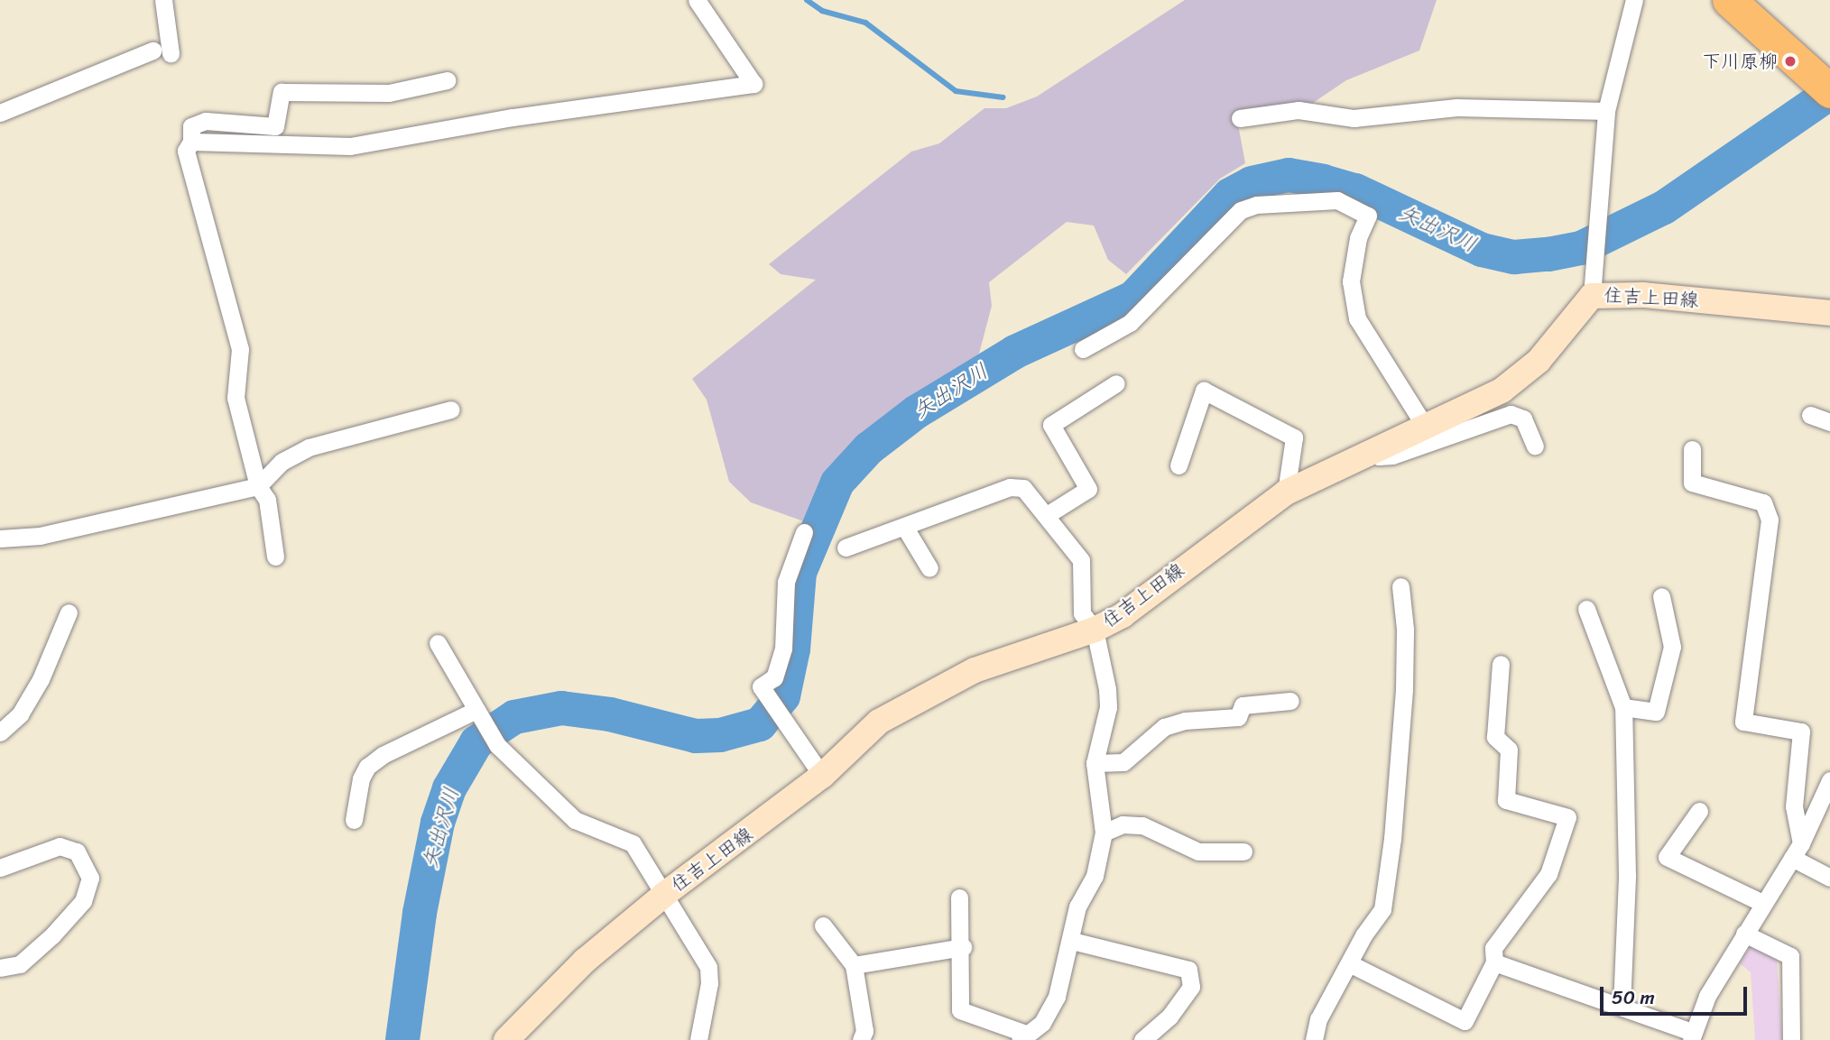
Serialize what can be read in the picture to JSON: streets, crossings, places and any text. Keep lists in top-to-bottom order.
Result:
{
  "streets": {
    "main road": ["住吉上田線"]
  },
  "water": ["矢出沢川"],
  "places": ["下川原柳"],
  "scale_bar": "50 m"
}
